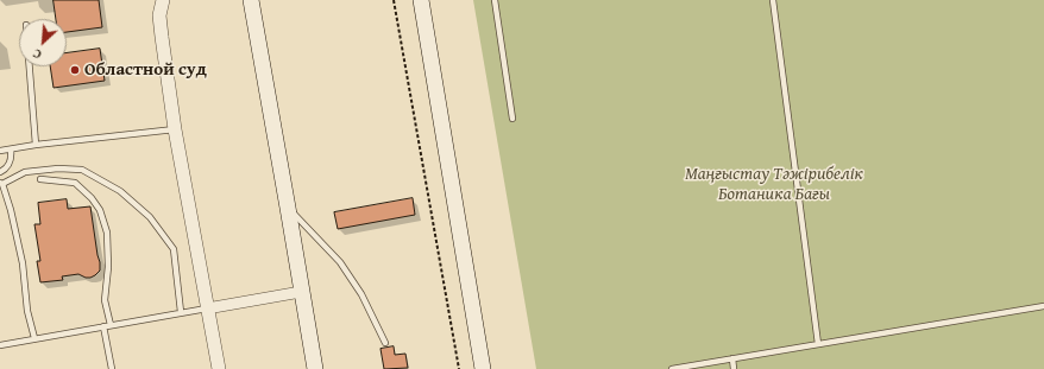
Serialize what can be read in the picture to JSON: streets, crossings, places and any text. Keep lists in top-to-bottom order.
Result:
{
  "parks": ["Маңғыстау Тәжірибелік Ботаника Бағы"],
  "places": ["Областной суд"],
  "north": "bottom left"
}
